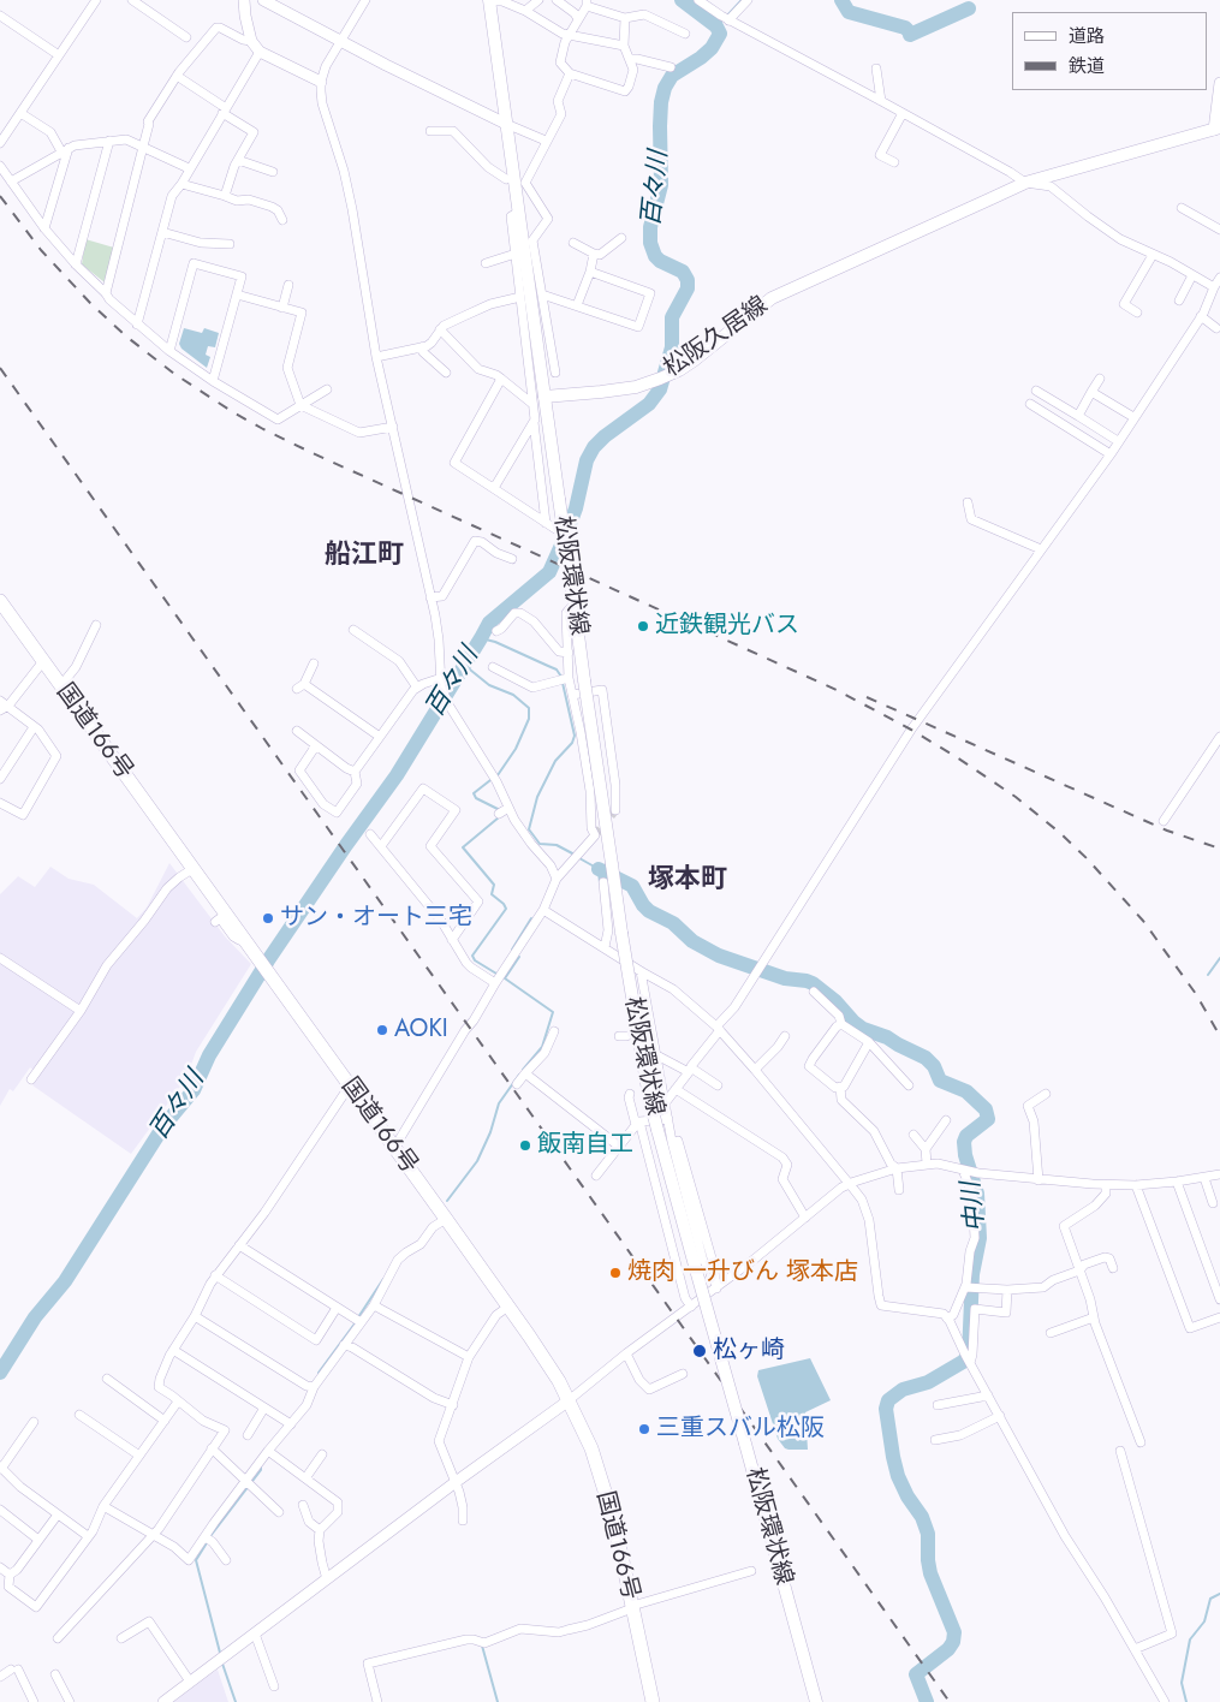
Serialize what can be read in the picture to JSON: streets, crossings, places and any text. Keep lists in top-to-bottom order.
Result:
{
  "streets": {
    "highway": ["国道166号"],
    "main road": ["松阪久居線", "松阪環状線"]
  },
  "crossings": [
    ["松阪久居線", "松阪環状線"]
  ],
  "districts": ["船江町", "塚本町"],
  "water": ["百々川", "中川"],
  "places": [
    "近鉄観光バス",
    "サン・オート三宅",
    "AOKI",
    "飯南自工",
    "焼肉 一升びん 塚本店",
    "松ヶ崎",
    "三重スバル松阪"
  ],
  "legend": ["道路", "鉄道"]
}
